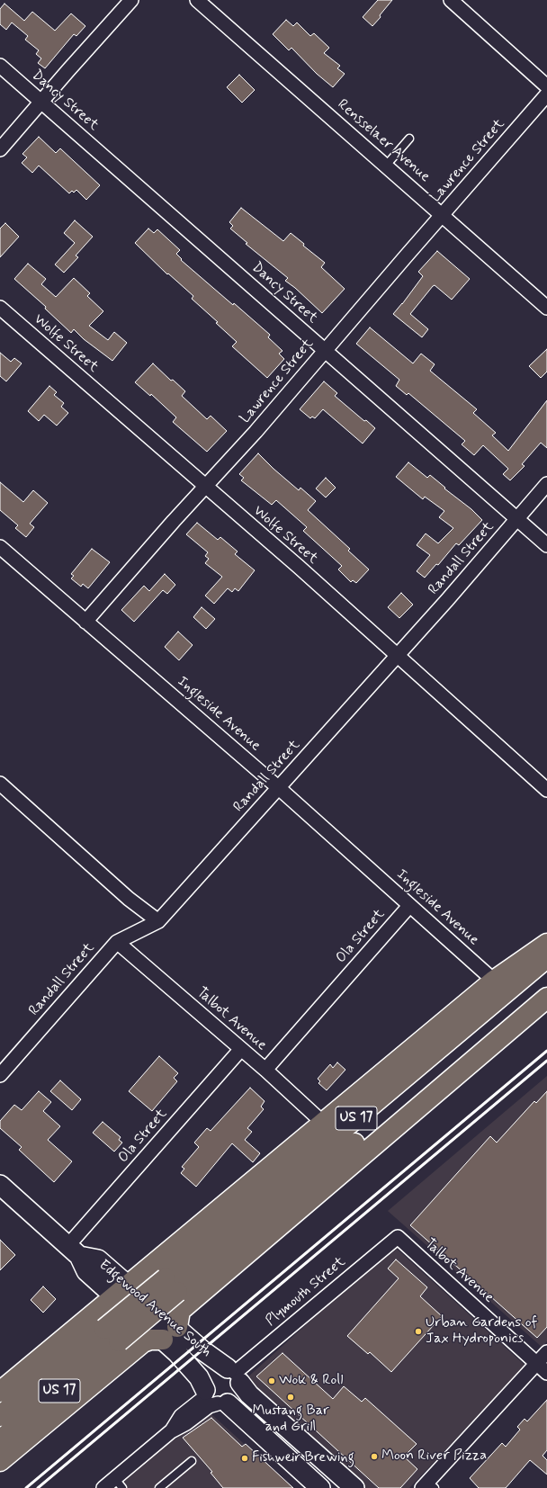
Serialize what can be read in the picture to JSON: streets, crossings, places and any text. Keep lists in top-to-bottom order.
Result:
{
  "streets": {
    "highway": ["US 17"],
    "main road": ["Edgewood Avenue South"],
    "street": [
      "Dancy Street",
      "Rensselaer Avenue",
      "Lawrence Street",
      "Wolfe Street",
      "Randall Street",
      "Ingleside Avenue",
      "Ola Street",
      "Talbot Avenue",
      "Plymouth Street"
    ]
  },
  "crossings": [
    ["Dancy Street", "Lawrence Street"],
    ["Dancy Street", "Randall Street"],
    ["Rensselaer Avenue", "Lawrence Street"],
    ["Lawrence Street", "Wolfe Street"],
    ["Lawrence Street", "Ingleside Avenue"],
    ["Wolfe Street", "Randall Street"],
    ["Randall Street", "Ingleside Avenue"],
    ["Randall Street", "Talbot Avenue"],
    ["Ingleside Avenue", "Ola Street"],
    ["Ola Street", "Talbot Avenue"],
    ["Ola Street", "Edgewood Avenue South"],
    ["Talbot Avenue", "Plymouth Street"],
    ["Plymouth Street", "Edgewood Avenue South"]
  ],
  "places": [
    "Urban Gardens of Jax Hydroponics",
    "Wok & Roll",
    "Mustang Bar and Grill",
    "Moon River Pizza",
    "Fishweir Brewing"
  ]
}
